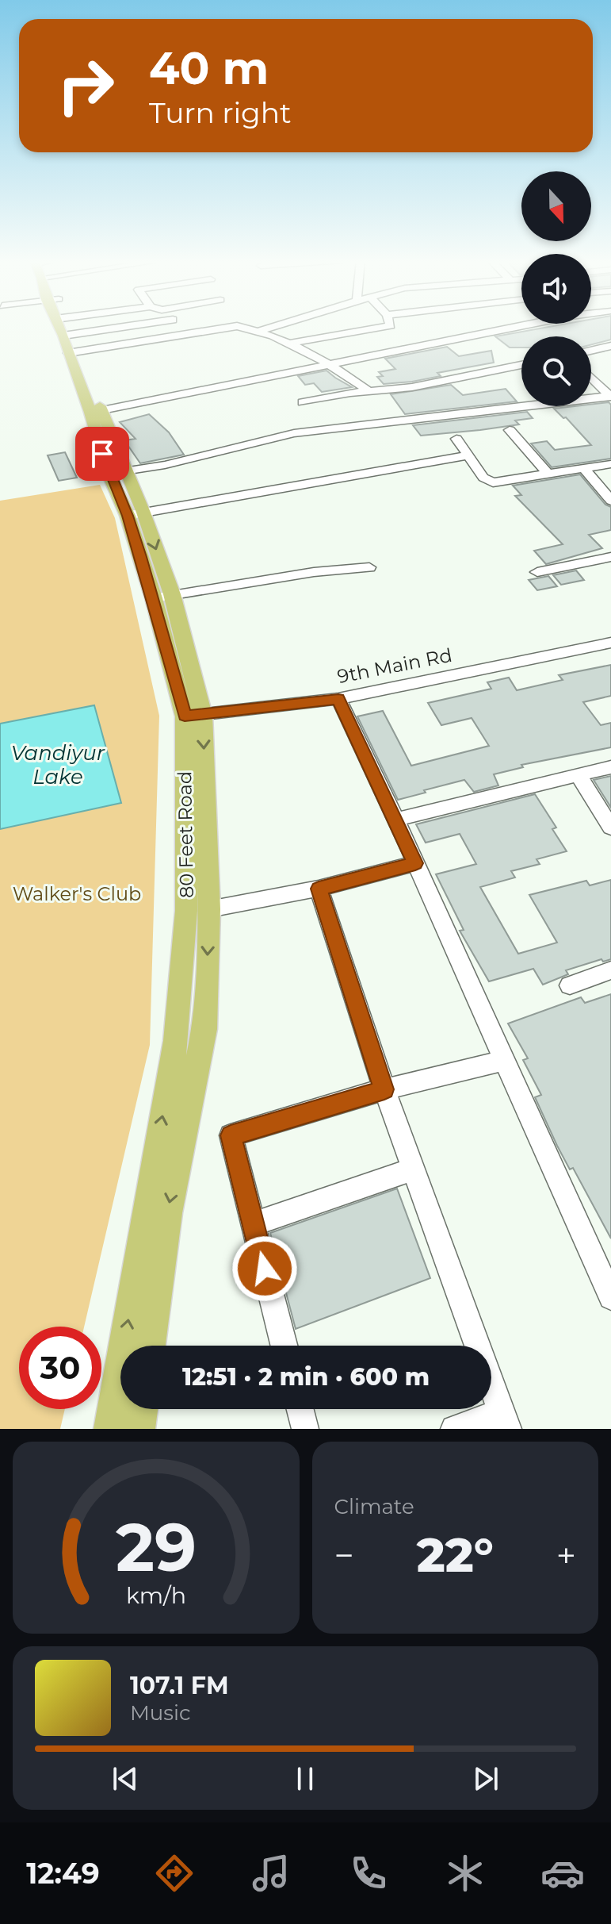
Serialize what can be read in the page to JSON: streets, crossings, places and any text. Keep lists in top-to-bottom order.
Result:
{
  "streets": {
    "main road": ["80 Feet Road"],
    "street": ["9th Main Rd"]
  },
  "crossings": [
    ["9th Main Rd", "80 Feet Road"]
  ],
  "water": ["Vandiyur Lake"],
  "parks": ["Walker's Club"],
  "north": "bottom",
  "page": {
    "turn": ["40 m", "Turn right"],
    "limit": "30",
    "trip": "12:51 · 2 min · 600 m",
    "tile": "Climate",
    "heat": ["−", "22°", "+"],
    "song": ["107.1 FM", "Music"],
    "tabs": "12:49",
    "gauge": ["29", "km/h"]
  }
}
